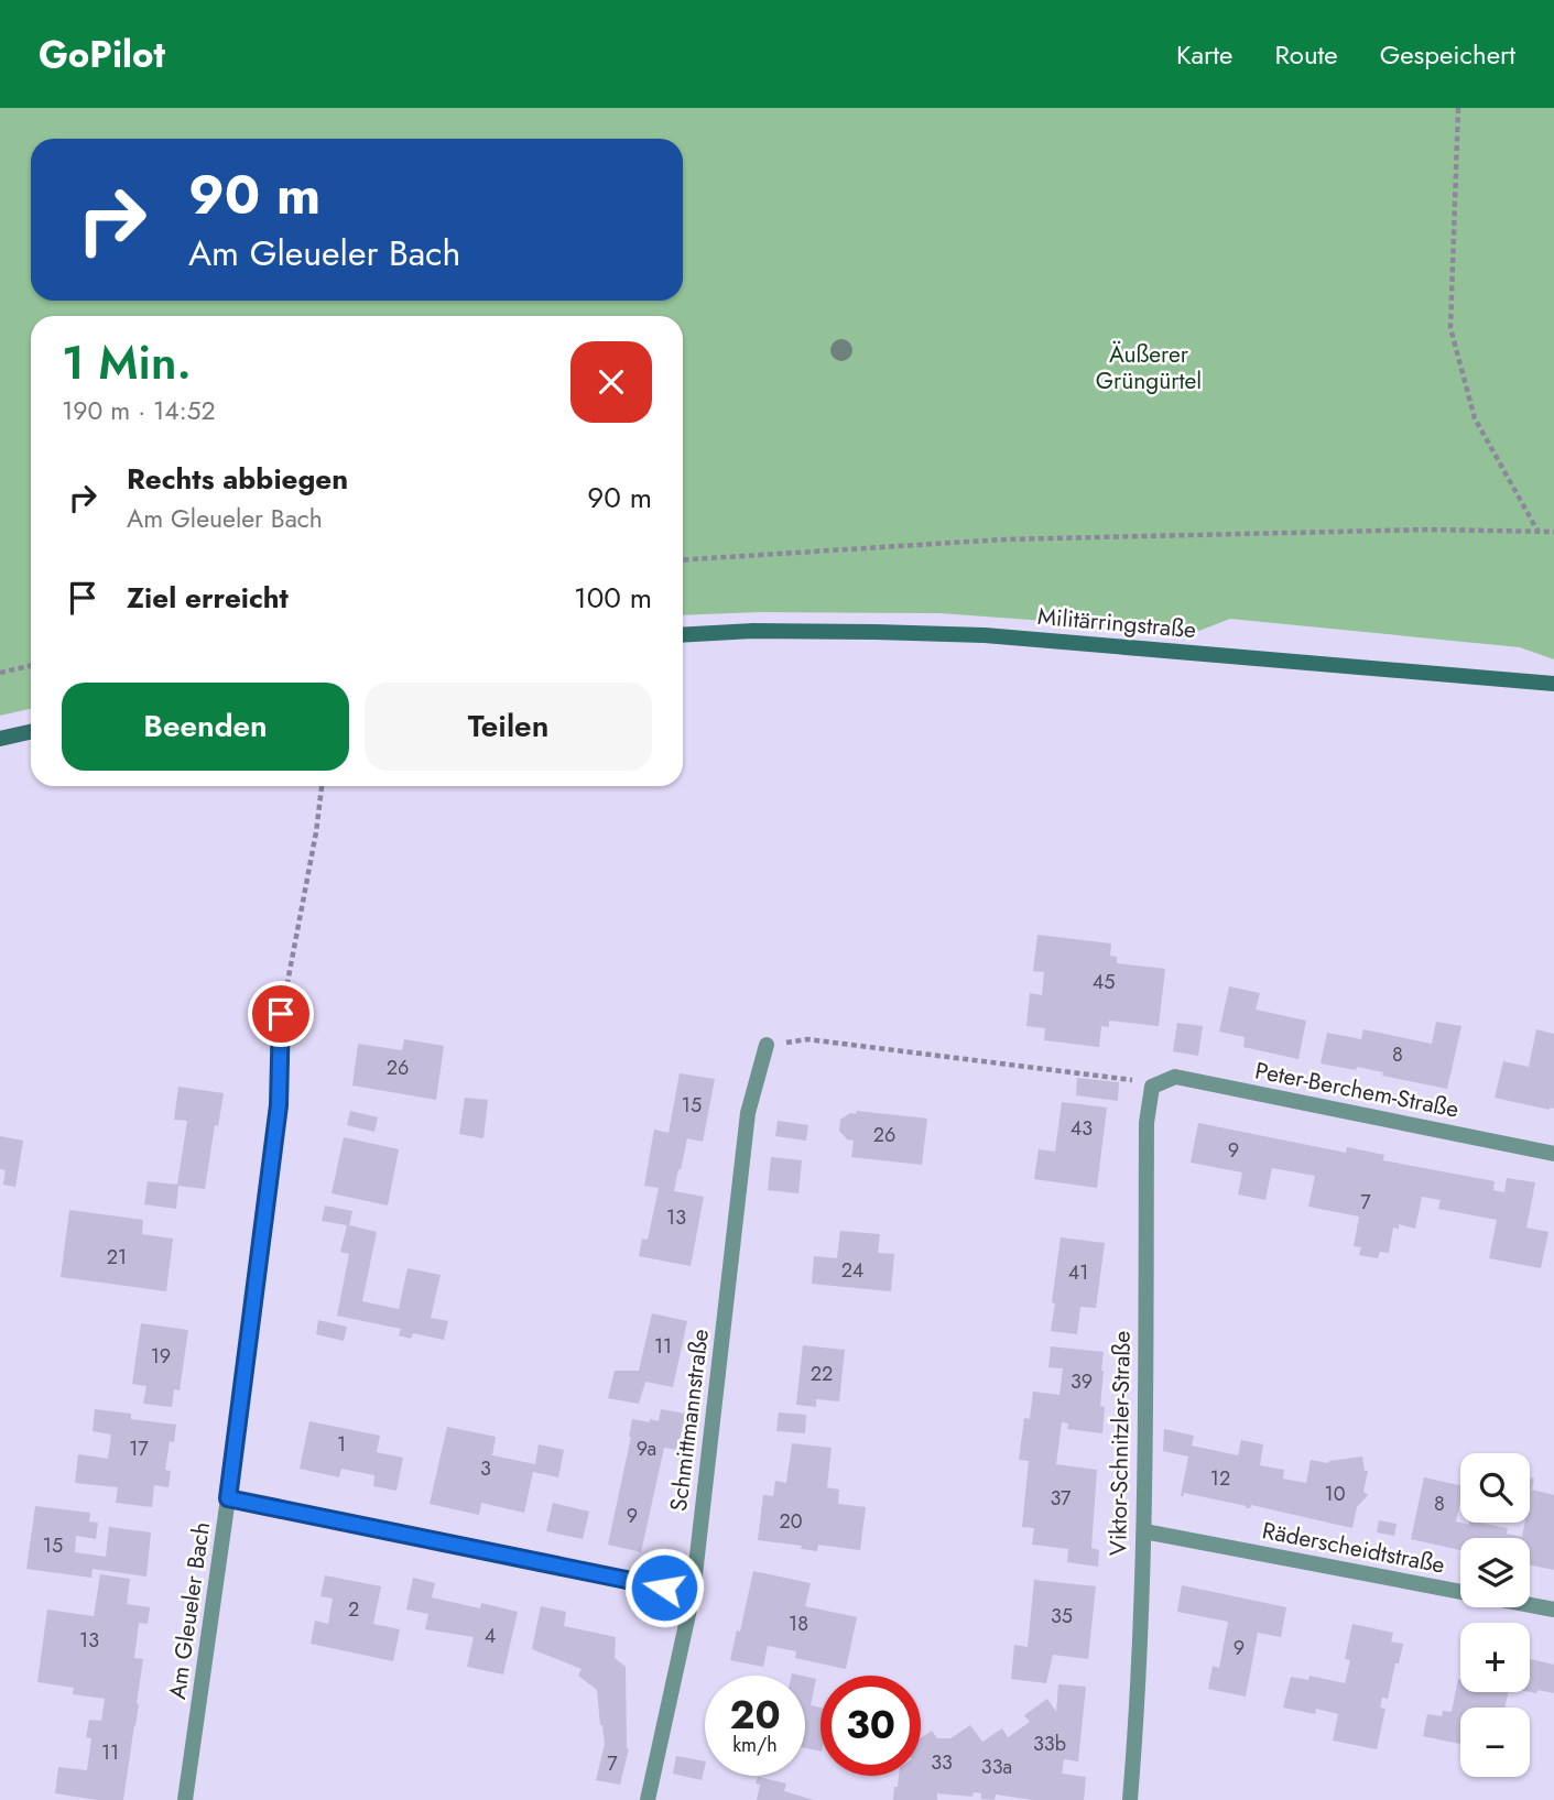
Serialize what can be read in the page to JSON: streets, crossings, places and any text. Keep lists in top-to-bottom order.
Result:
{
  "streets": {
    "main road": ["Militärringstraße"],
    "street": [
      "Peter-Berchem-Straße",
      "Schmittmannstraße",
      "Viktor-Schnitzler-Straße",
      "Räderscheidtstraße",
      "Am Gleueler Bach"
    ]
  },
  "crossings": [
    ["Peter-Berchem-Straße", "Viktor-Schnitzler-Straße"],
    ["Viktor-Schnitzler-Straße", "Räderscheidtstraße"]
  ],
  "parks": ["Äußerer Grüngürtel"],
  "house_numbers": [
    "45",
    "8",
    "26",
    "15",
    "43",
    "26",
    "9",
    "7",
    "13",
    "21",
    "24",
    "41",
    "11",
    "19",
    "22",
    "39",
    "1",
    "17",
    "9a",
    "3",
    "12",
    "10",
    "37",
    "8",
    "9",
    "20",
    "15",
    "2",
    "35",
    "18",
    "4",
    "13",
    "9",
    "33b",
    "11",
    "33",
    "7",
    "33a"
  ],
  "page": {
    "header": "GoPilot",
    "nav": ["Karte", "Route", "Gespeichert"],
    "turn": ["90 m", "Am Gleueler Bach"],
    "heading": ["1 Min.", "190 m · 14:52"],
    "list": [
      {
        "name": "Rechts abbiegen",
        "note": "Am Gleueler Bach",
        "value": "90 m"
      },
      {
        "name": "Ziel erreicht",
        "value": "100 m"
      }
    ],
    "buttons": ["Beenden", "Teilen"],
    "map_buttons": ["+", "−"],
    "speed": "20 km/h",
    "limit": "30"
  }
}
